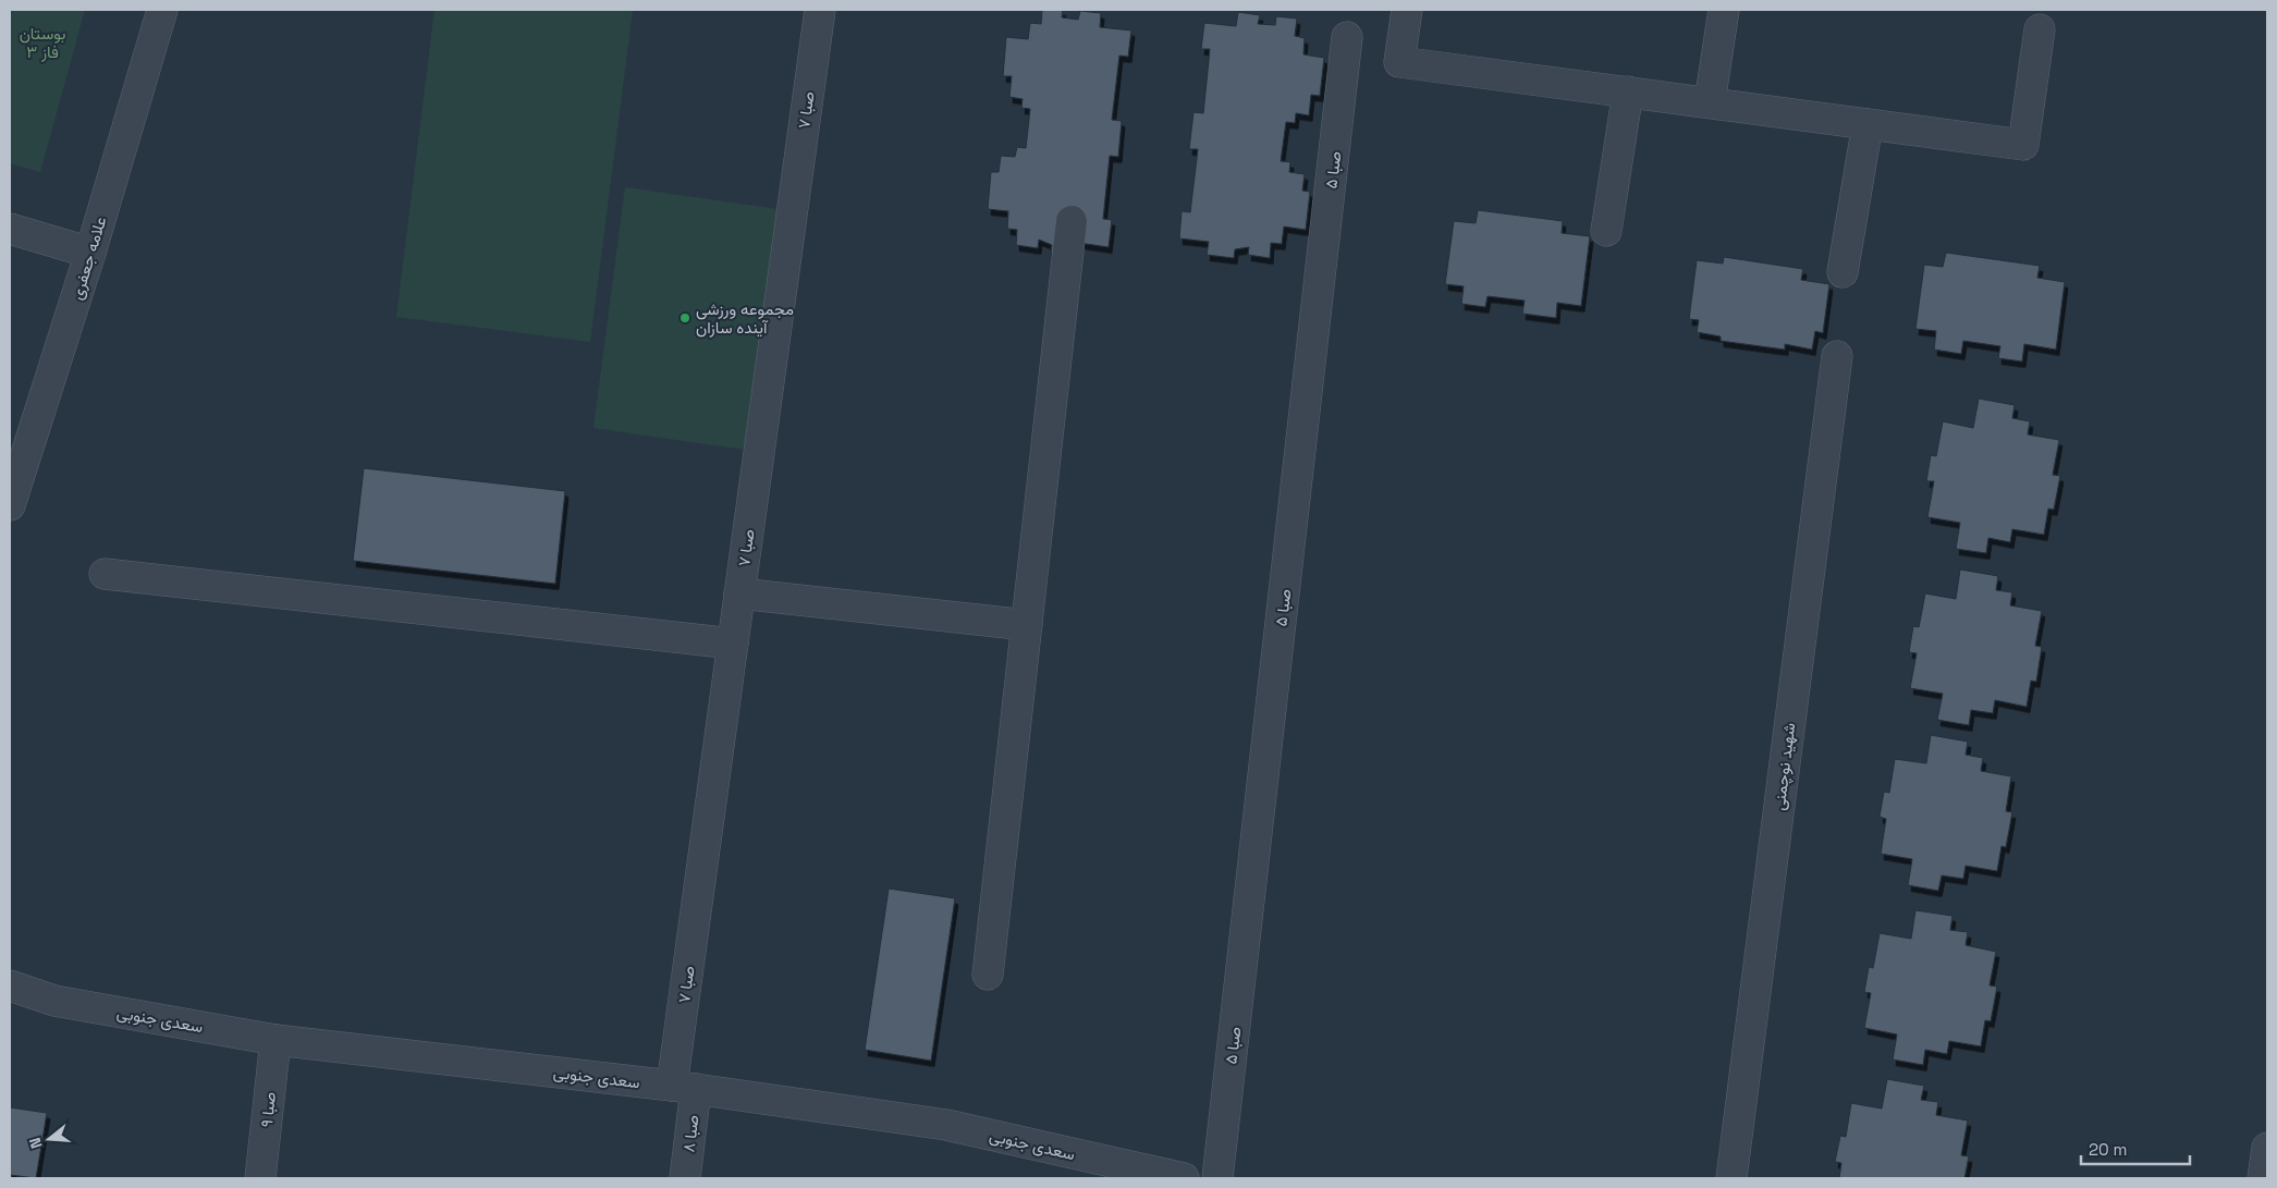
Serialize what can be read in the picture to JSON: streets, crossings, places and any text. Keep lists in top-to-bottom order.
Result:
{
  "streets": {
    "street": [
      "صبا ۷",
      "صبا ۵",
      "علامه جعفری",
      "شهید نوچمنی",
      "سعدی جنوبی",
      "صبا ۹",
      "صبا ۸"
    ]
  },
  "crossings": [
    ["صبا ۷", "سعدی جنوبی"],
    ["صبا ۷", "صبا ۸"],
    ["سعدی جنوبی", "صبا ۹"],
    ["سعدی جنوبی", "صبا ۸"]
  ],
  "parks": ["بوستان فاز ۳"],
  "places": ["مجموعه ورزشی آینده سازان"],
  "scale_bar": "20 m",
  "north": "left"
}
